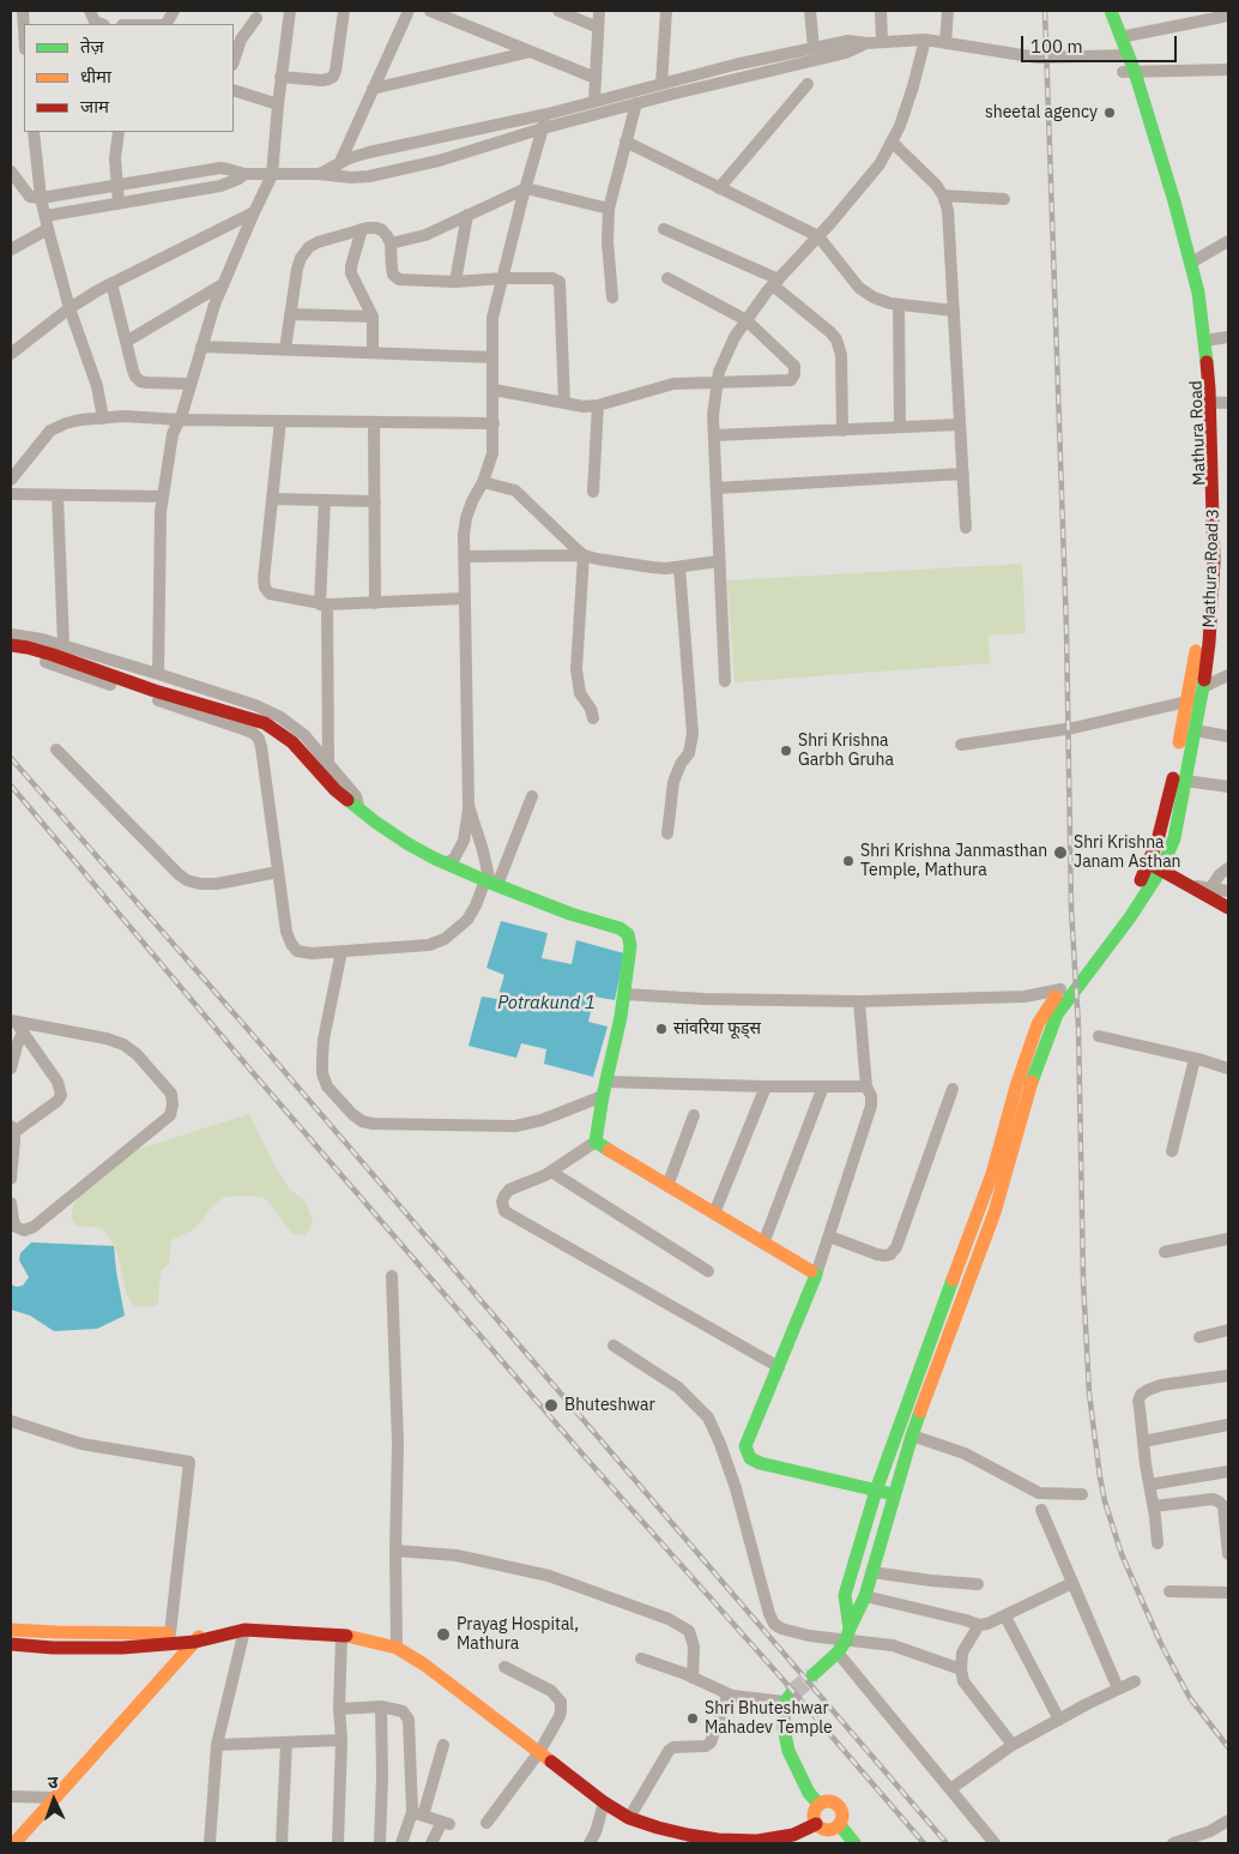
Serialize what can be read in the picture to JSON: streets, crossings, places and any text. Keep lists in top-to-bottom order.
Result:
{
  "streets": {
    "main road": ["Mathura Road", "Mathura Road 3"]
  },
  "crossings": [
    ["Mathura Road", "Mathura Road 3"]
  ],
  "water": ["Potrakund 1"],
  "places": [
    "sheetal agency",
    "Shri Krishna Garbh Gruha",
    "Shri Krishna Janam Asthan",
    "Shri Krishna Janmasthan Temple, Mathura",
    "सांवरिया फूड्स",
    "Bhuteshwar",
    "Prayag Hospital, Mathura",
    "Shri Bhuteshwar Mahadev Temple"
  ],
  "legend": ["तेज़", "धीमा", "जाम"],
  "scale_bar": "100 m",
  "north": "top"
}
